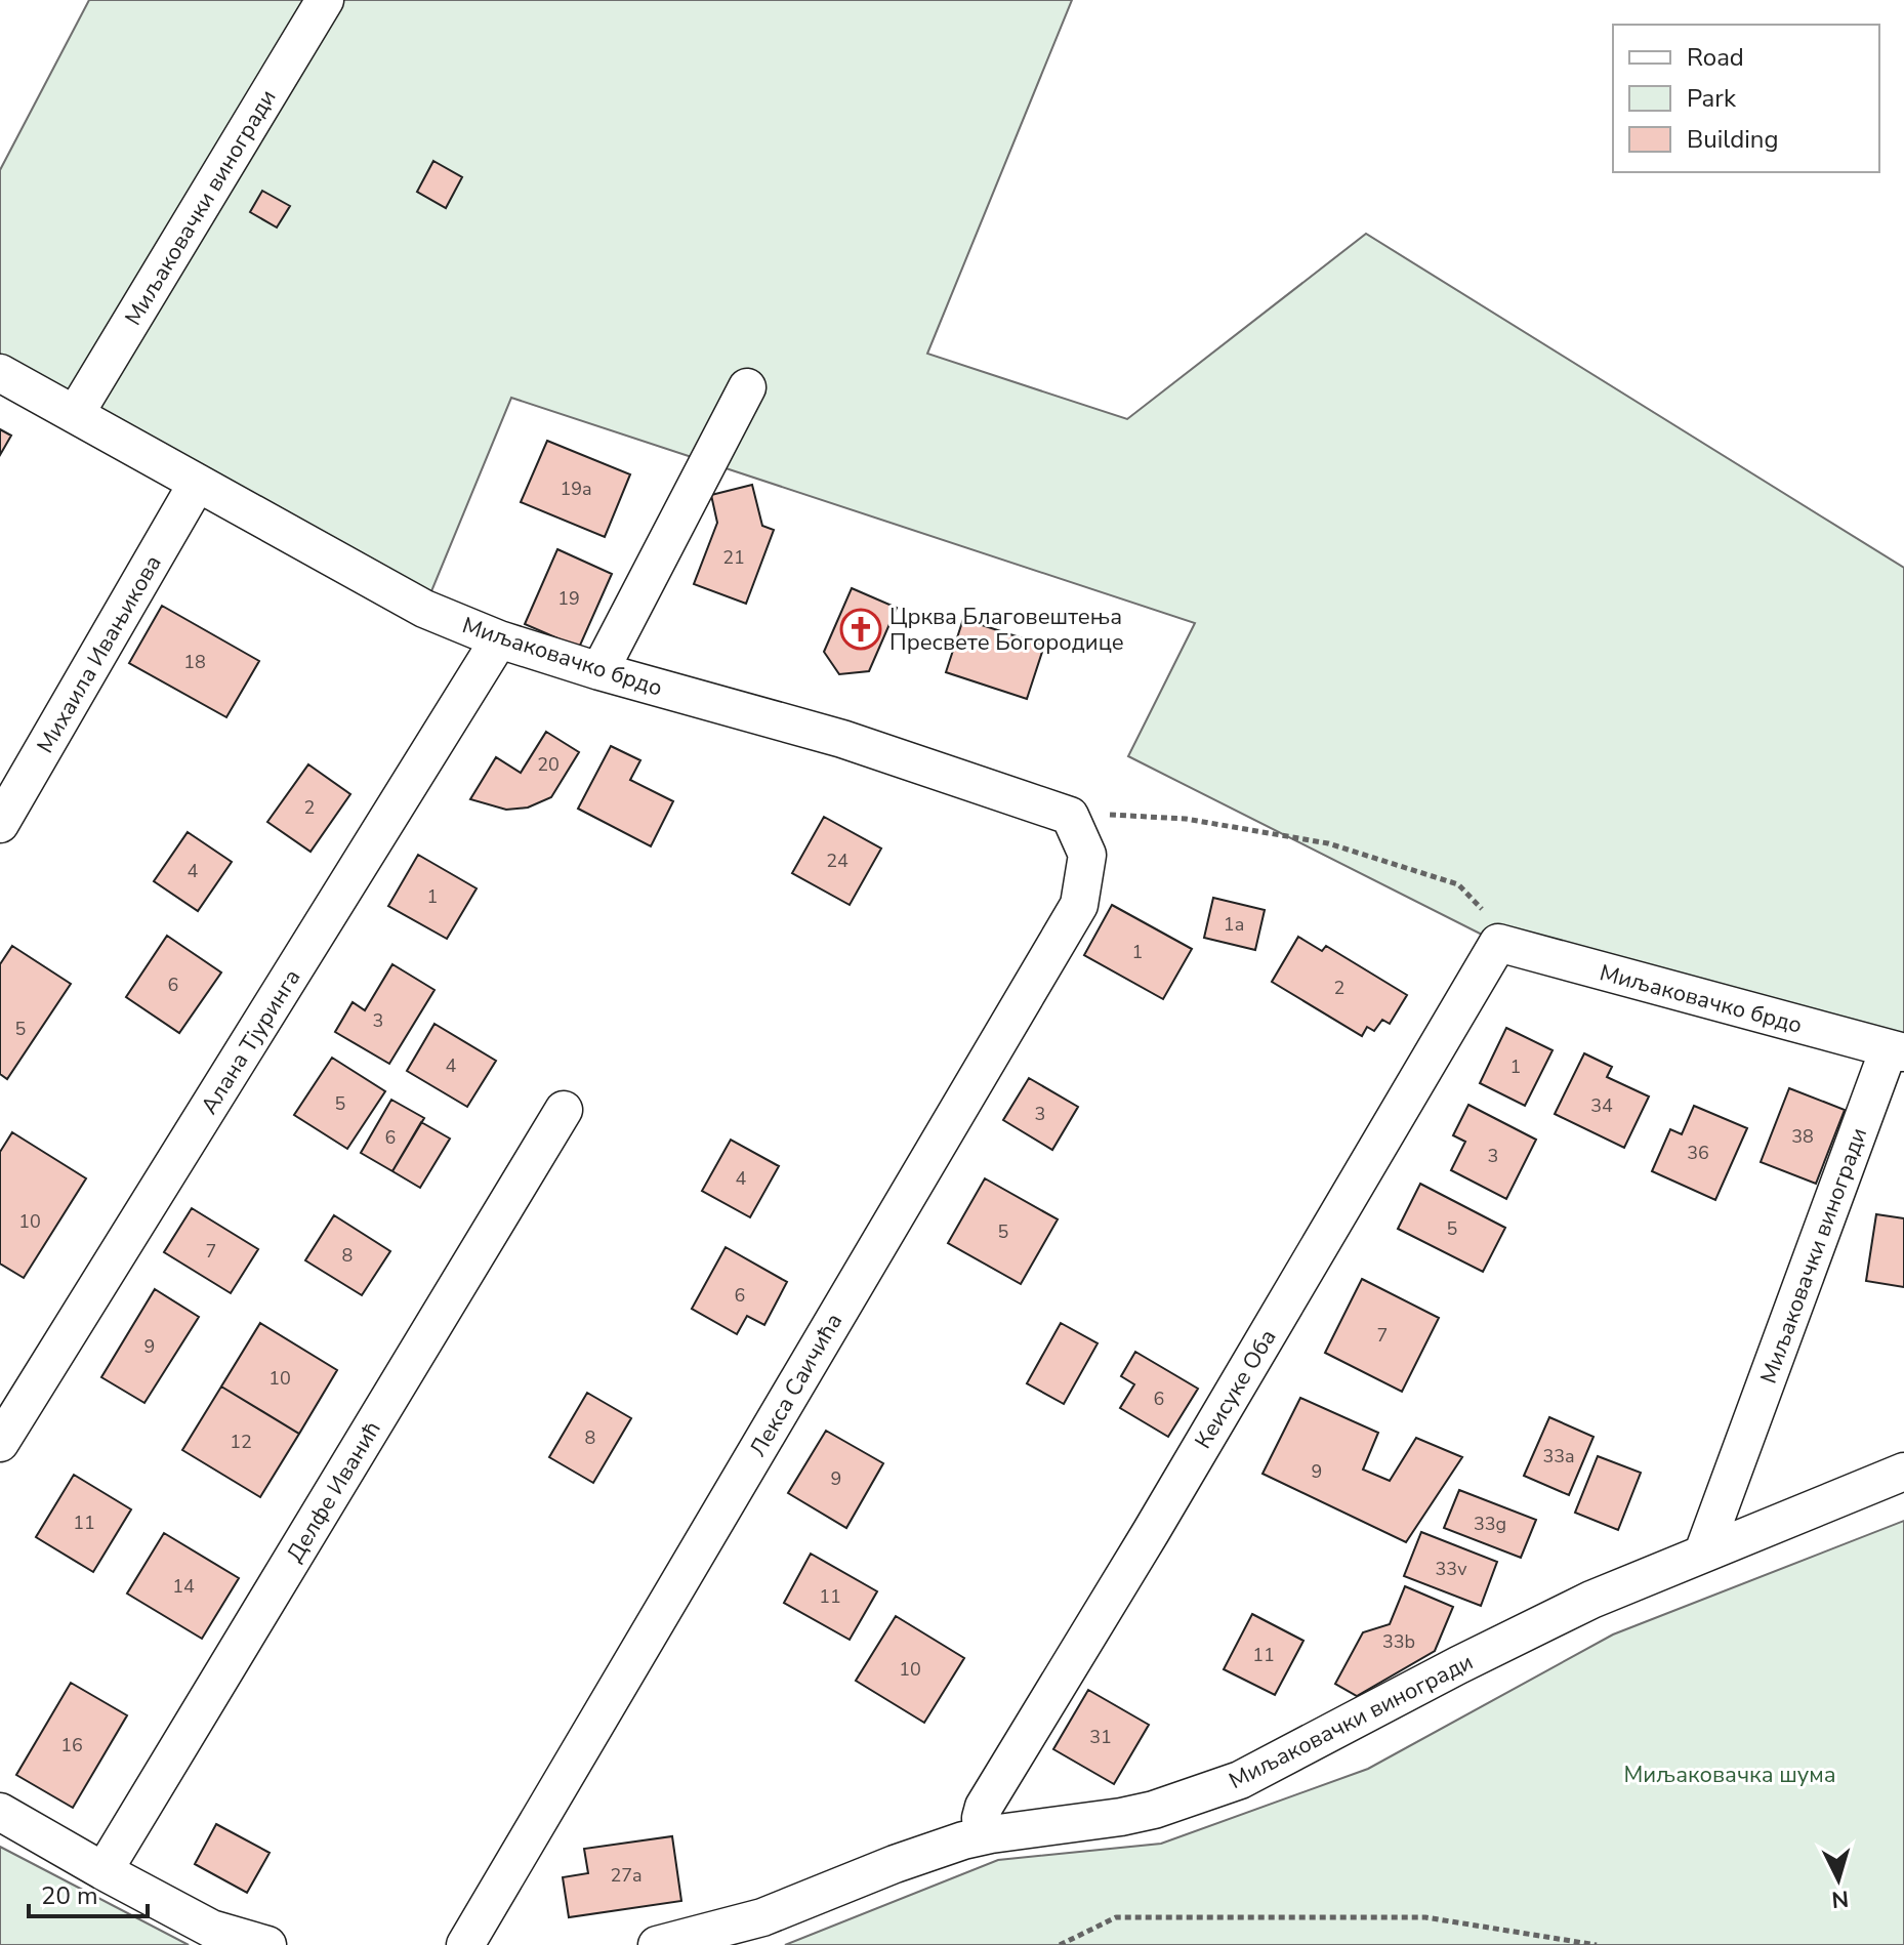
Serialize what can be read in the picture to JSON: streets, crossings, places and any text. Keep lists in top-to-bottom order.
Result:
{
  "streets": {
    "street": [
      "Миљаковачки виногради",
      "Михаила Ивањикова",
      "Миљаковачко брдо",
      "Алана Тјуринга",
      "Лекса Саичића",
      "Кеисуке Оба",
      "Делфе Иванић"
    ]
  },
  "crossings": [
    ["Миљаковачки виногради", "Миљаковачко брдо"],
    ["Миљаковачки виногради", "Кеисуке Оба"],
    ["Михаила Ивањикова", "Миљаковачко брдо"],
    ["Миљаковачко брдо", "Алана Тјуринга"],
    ["Миљаковачко брдо", "Лекса Саичића"],
    ["Миљаковачко брдо", "Кеисуке Оба"]
  ],
  "parks": ["Миљаковачка шума"],
  "places": {
    "church": ["Црква Благовештења Пресвете Богородице"]
  },
  "house_numbers": [
    "19a",
    "21",
    "19",
    "18",
    "20",
    "2",
    "24",
    "4",
    "1",
    "1a",
    "1",
    "6",
    "2",
    "3",
    "5",
    "4",
    "1",
    "5",
    "34",
    "3",
    "38",
    "6",
    "36",
    "3",
    "4",
    "10",
    "5",
    "5",
    "7",
    "8",
    "6",
    "7",
    "9",
    "10",
    "6",
    "8",
    "12",
    "33a",
    "9",
    "9",
    "11",
    "33g",
    "33v",
    "14",
    "11",
    "33b",
    "11",
    "10",
    "31",
    "16",
    "27a"
  ],
  "legend": ["Road", "Park", "Building"],
  "scale_bar": "20 m",
  "north": "bottom"
}
